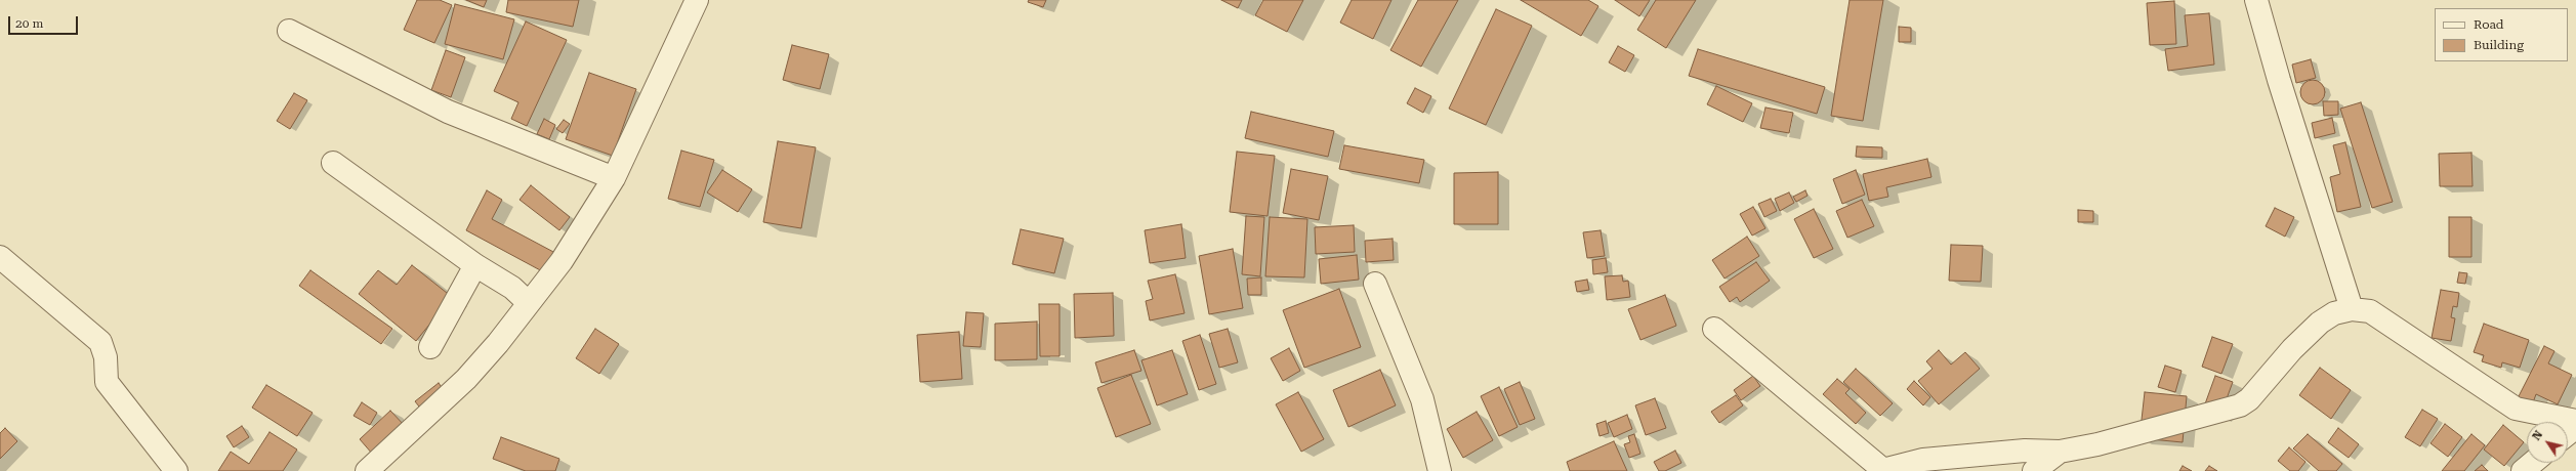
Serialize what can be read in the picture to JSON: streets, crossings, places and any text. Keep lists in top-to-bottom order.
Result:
{
  "legend": ["Road", "Building"],
  "scale_bar": "20 m",
  "north": "top left"
}
